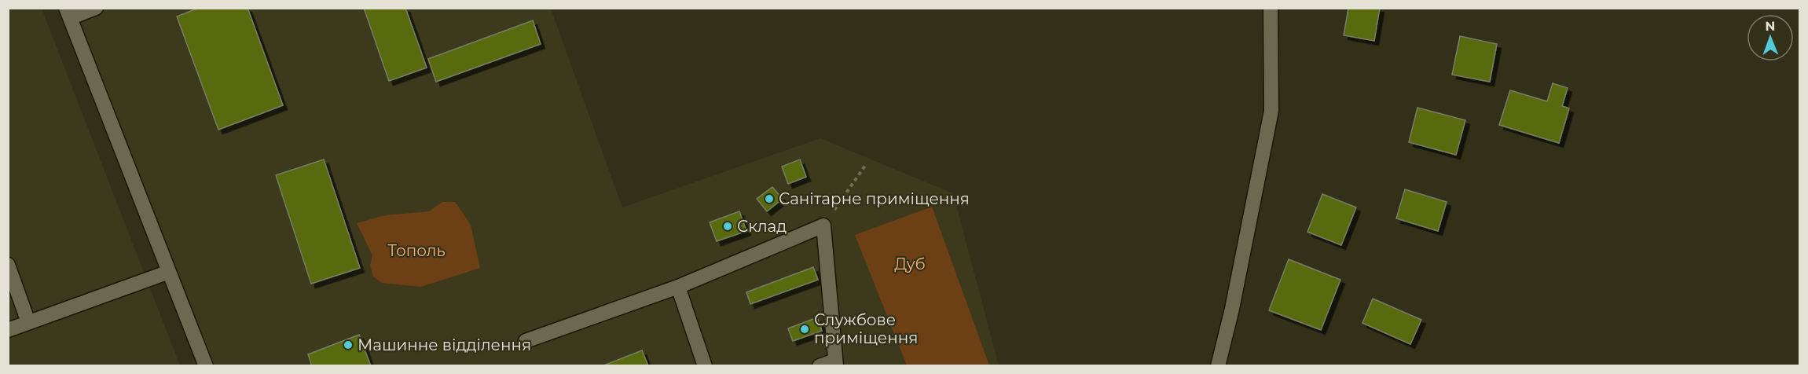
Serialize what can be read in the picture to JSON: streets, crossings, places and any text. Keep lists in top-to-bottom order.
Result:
{
  "parks": ["Тополь", "Дуб"],
  "places": [
    "Санітарне приміщення",
    "Склад",
    "Службове приміщення",
    "Машинне відділення"
  ],
  "north": "top"
}
